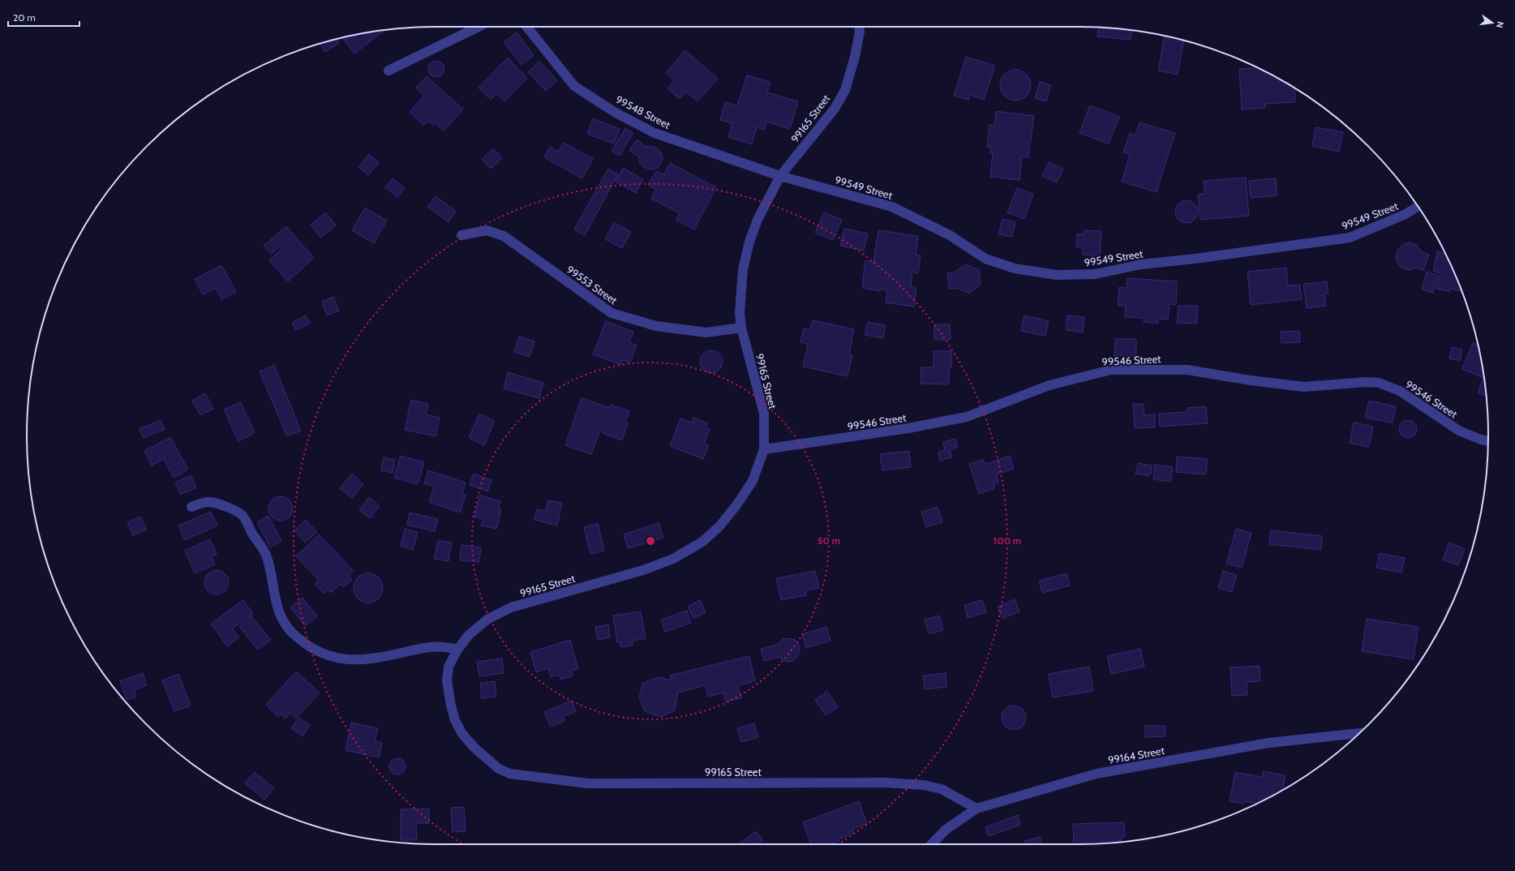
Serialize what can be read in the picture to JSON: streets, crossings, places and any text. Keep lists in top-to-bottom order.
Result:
{
  "streets": {
    "street": [
      "99548 Street",
      "99165 Street",
      "99549 Street",
      "99553 Street",
      "99546 Street",
      "99164 Street"
    ]
  },
  "crossings": [
    ["99548 Street", "99165 Street"],
    ["99548 Street", "99549 Street"],
    ["99165 Street", "99549 Street"],
    ["99165 Street", "99553 Street"],
    ["99165 Street", "99546 Street"],
    ["99165 Street", "99164 Street"]
  ],
  "scale_bar": "20 m",
  "north": "right",
  "rings": ["50 m", "100 m"]
}
